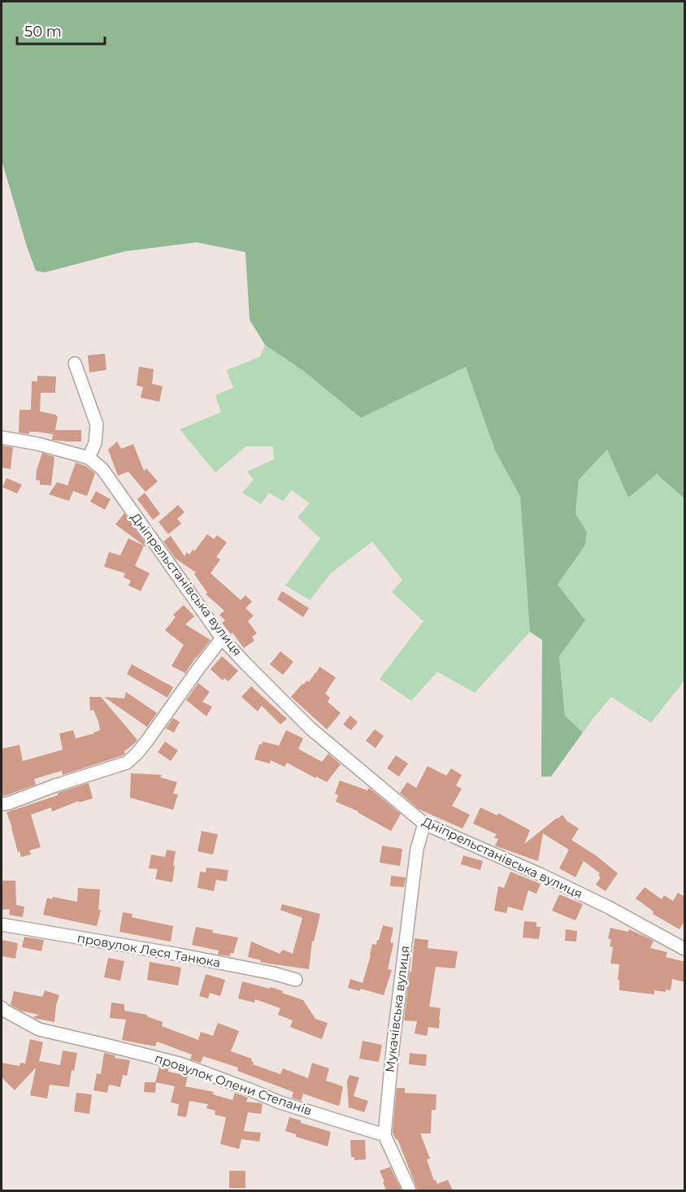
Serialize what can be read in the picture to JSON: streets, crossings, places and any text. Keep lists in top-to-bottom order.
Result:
{
  "streets": {
    "street": [
      "Дніпрельстанівська вулиця",
      "провулок Леся Танюка",
      "Мукачівська вулиця",
      "провулок Олени Степанів"
    ]
  },
  "crossings": [
    ["Дніпрельстанівська вулиця", "Мукачівська вулиця"],
    ["Мукачівська вулиця", "провулок Олени Степанів"]
  ],
  "scale_bar": "50 m"
}
